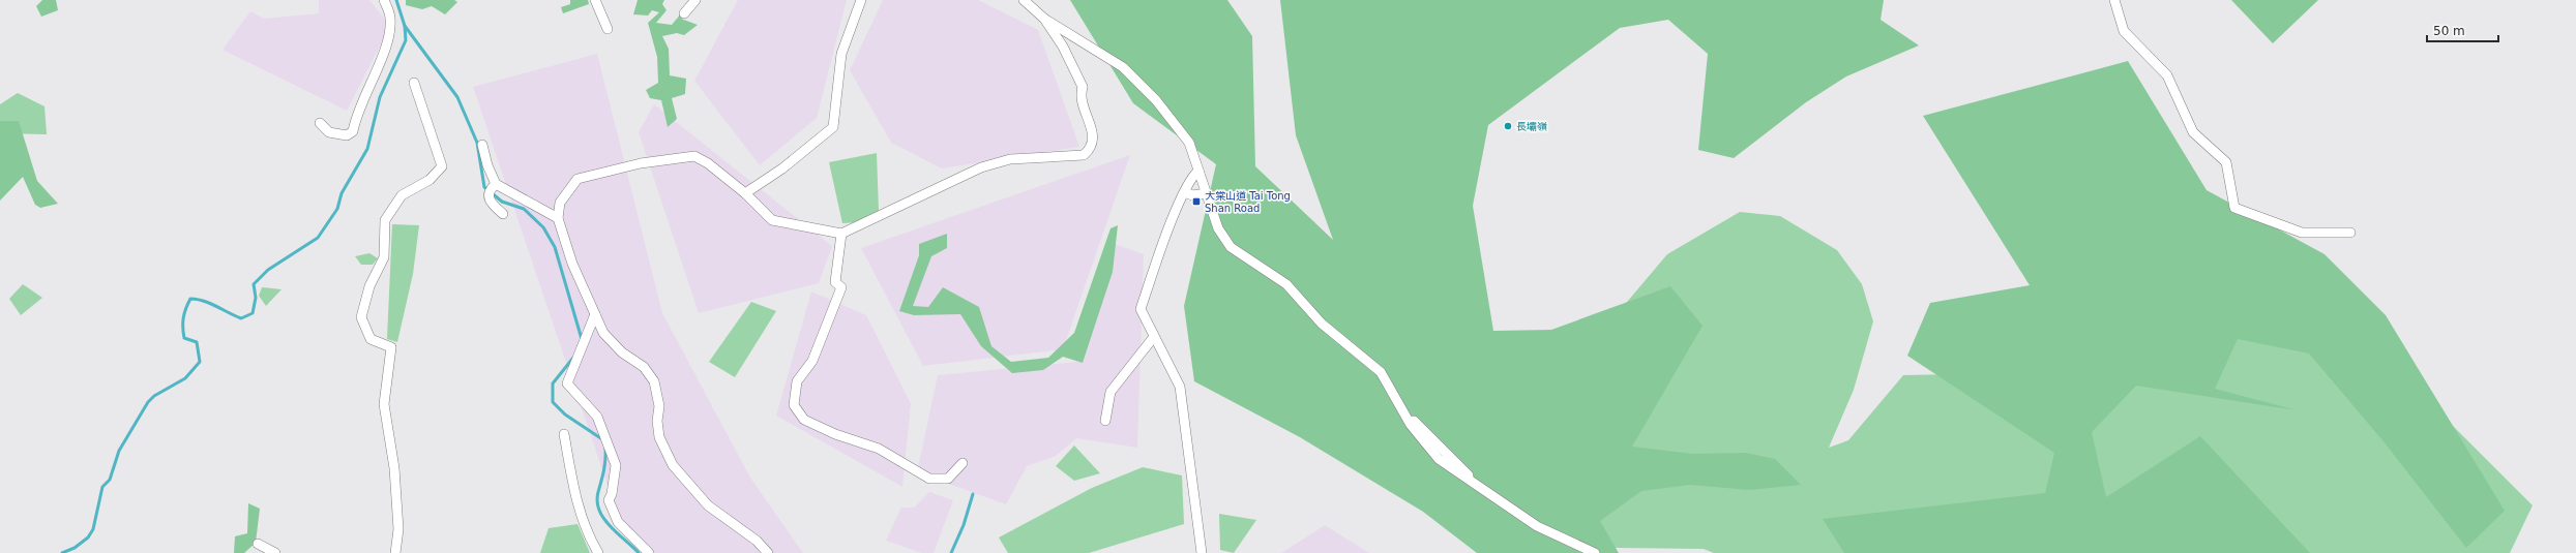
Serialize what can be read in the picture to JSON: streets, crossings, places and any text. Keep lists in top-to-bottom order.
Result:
{
  "places": {
    "other": ["長壩嶺"],
    "transit": ["大棠山道 Tai Tong Shan Road"]
  },
  "scale_bar": "50 m"
}
